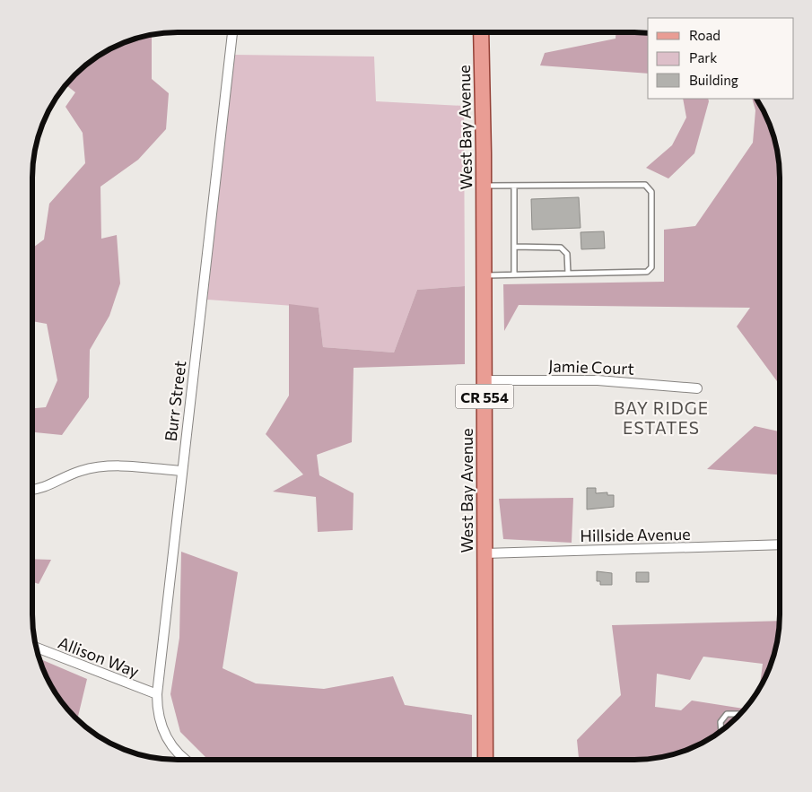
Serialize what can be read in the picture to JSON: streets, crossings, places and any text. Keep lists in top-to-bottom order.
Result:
{
  "streets": {
    "main road": ["West Bay Avenue", "CR 554"],
    "street": [
      "Jamie Court",
      "Burr Street",
      "Hillside Avenue",
      "Allison Way"
    ]
  },
  "crossings": [
    ["West Bay Avenue", "Jamie Court"],
    ["West Bay Avenue", "Hillside Avenue"],
    ["Burr Street", "Allison Way"]
  ],
  "districts": ["BAY RIDGE ESTATES"],
  "legend": ["Road", "Park", "Building"]
}
